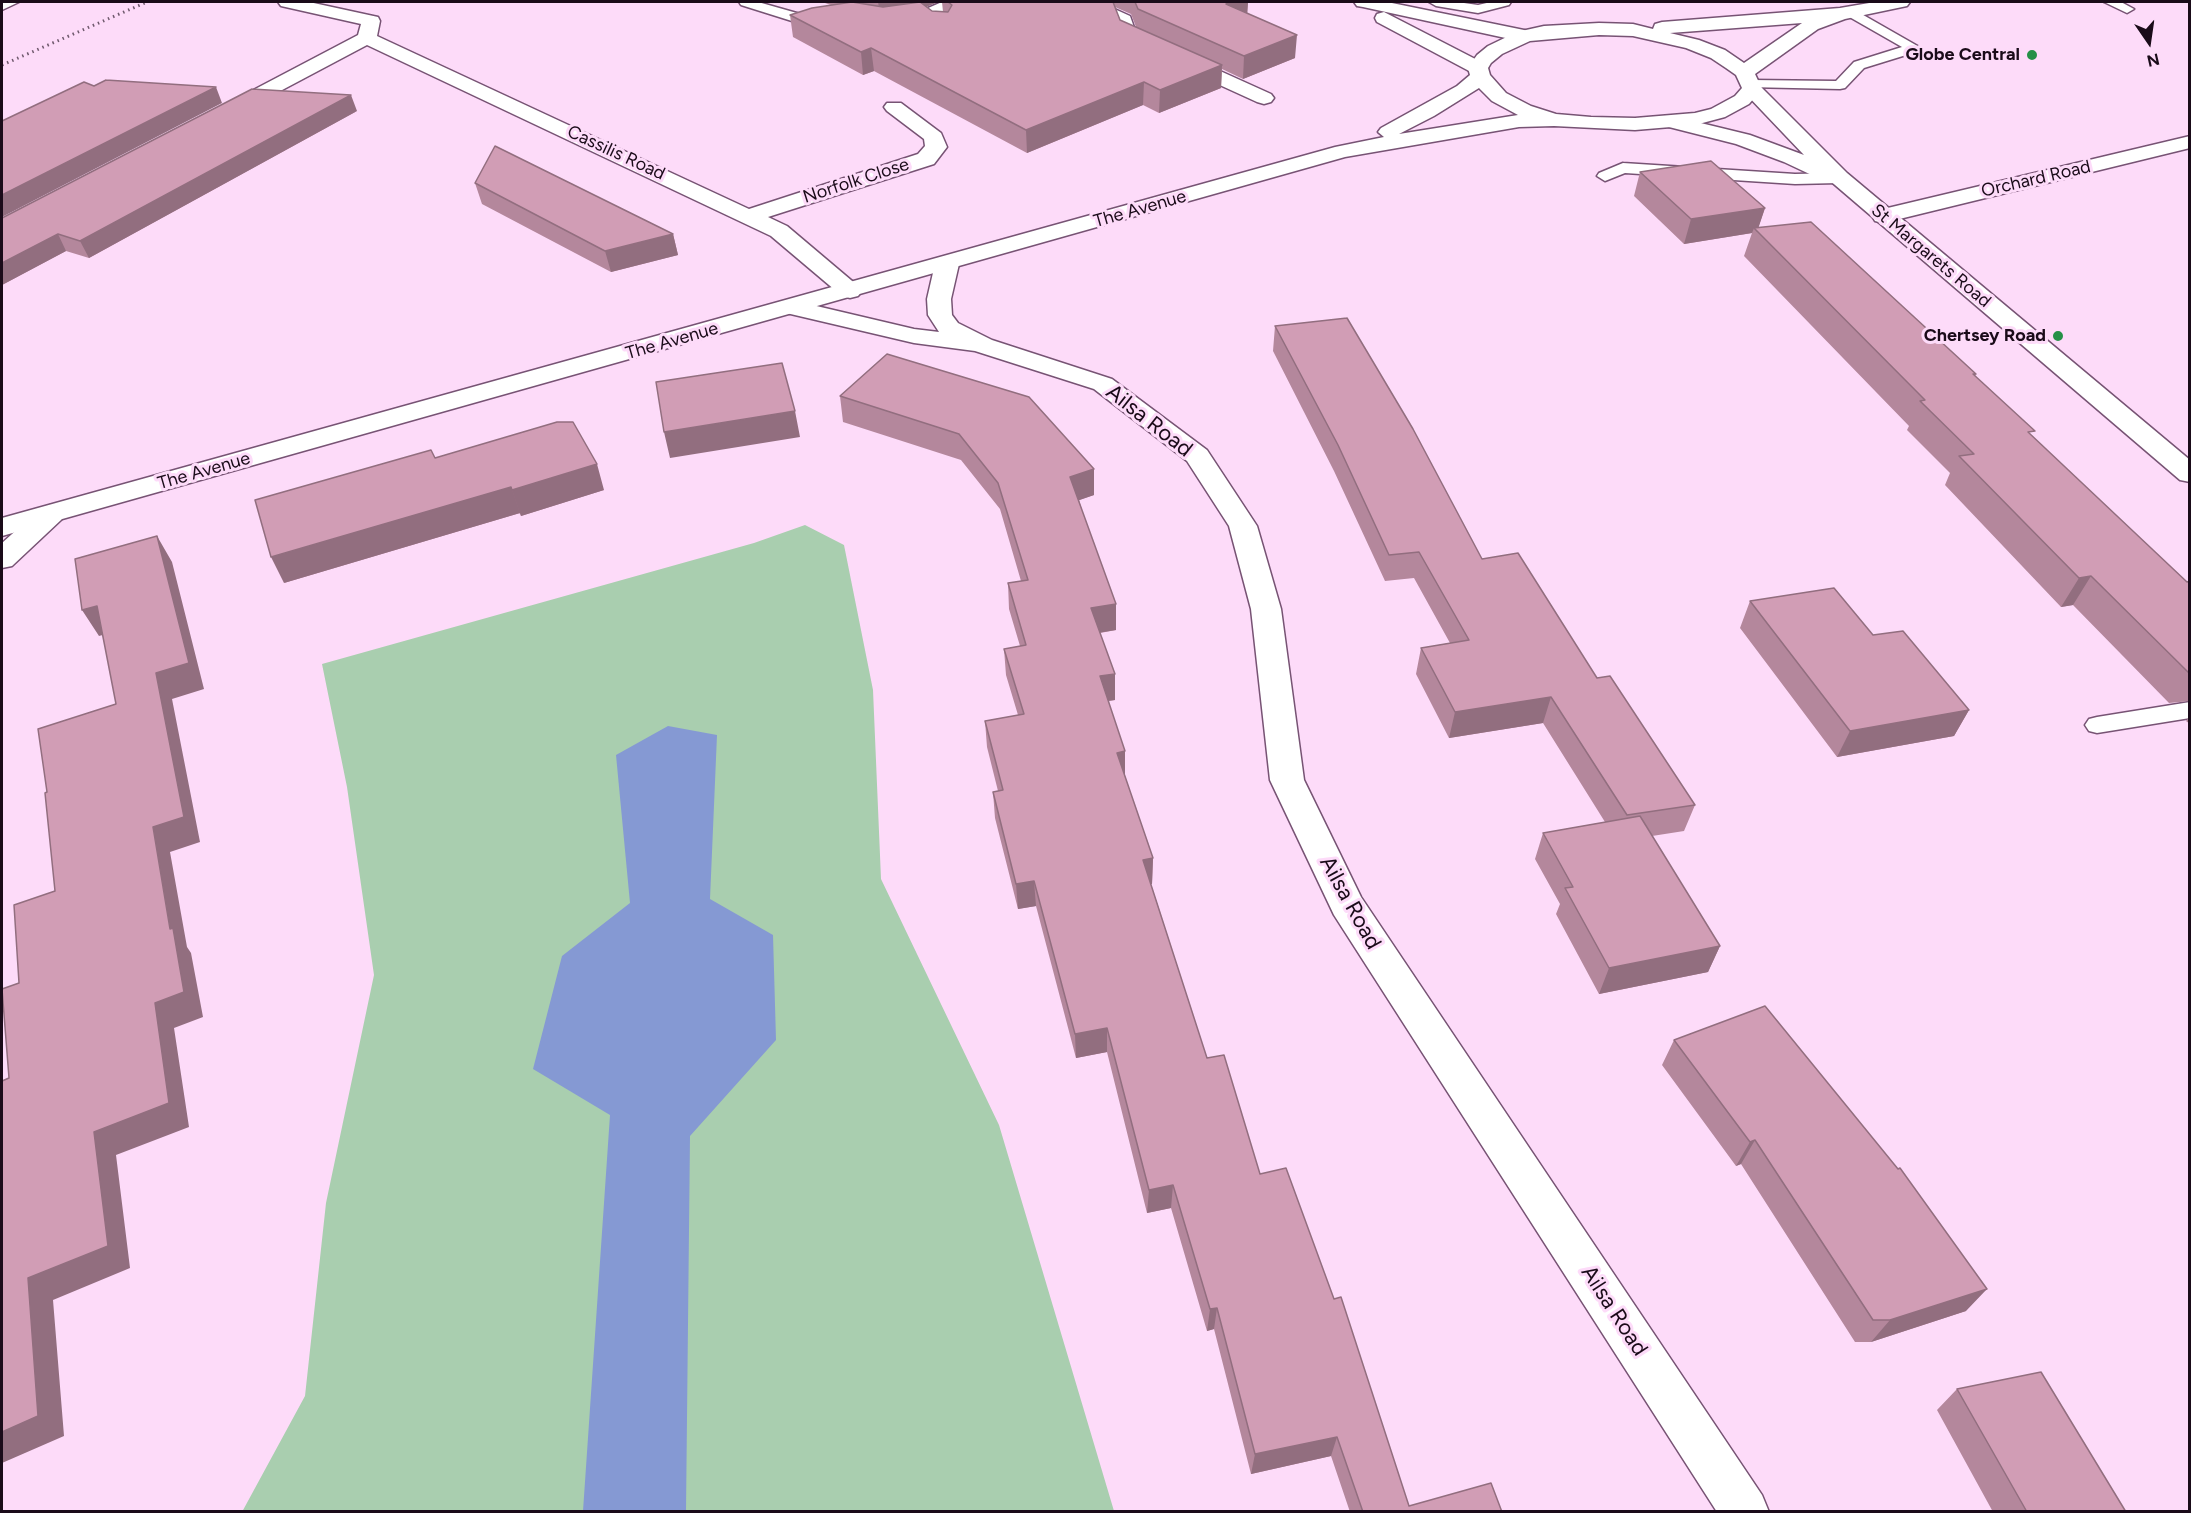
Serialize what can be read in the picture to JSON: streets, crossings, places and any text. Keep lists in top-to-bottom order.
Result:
{
  "streets": {
    "main road": [
      "Cassilis Road",
      "Orchard Road",
      "Norfolk Close",
      "The Avenue",
      "St Margarets Road",
      "Ailsa Road"
    ]
  },
  "crossings": [
    ["Cassilis Road", "Norfolk Close"],
    ["Cassilis Road", "The Avenue"],
    ["Orchard Road", "St Margarets Road"],
    ["The Avenue", "Ailsa Road"]
  ],
  "places": ["Globe Central", "Chertsey Road"],
  "north": "bottom"
}
